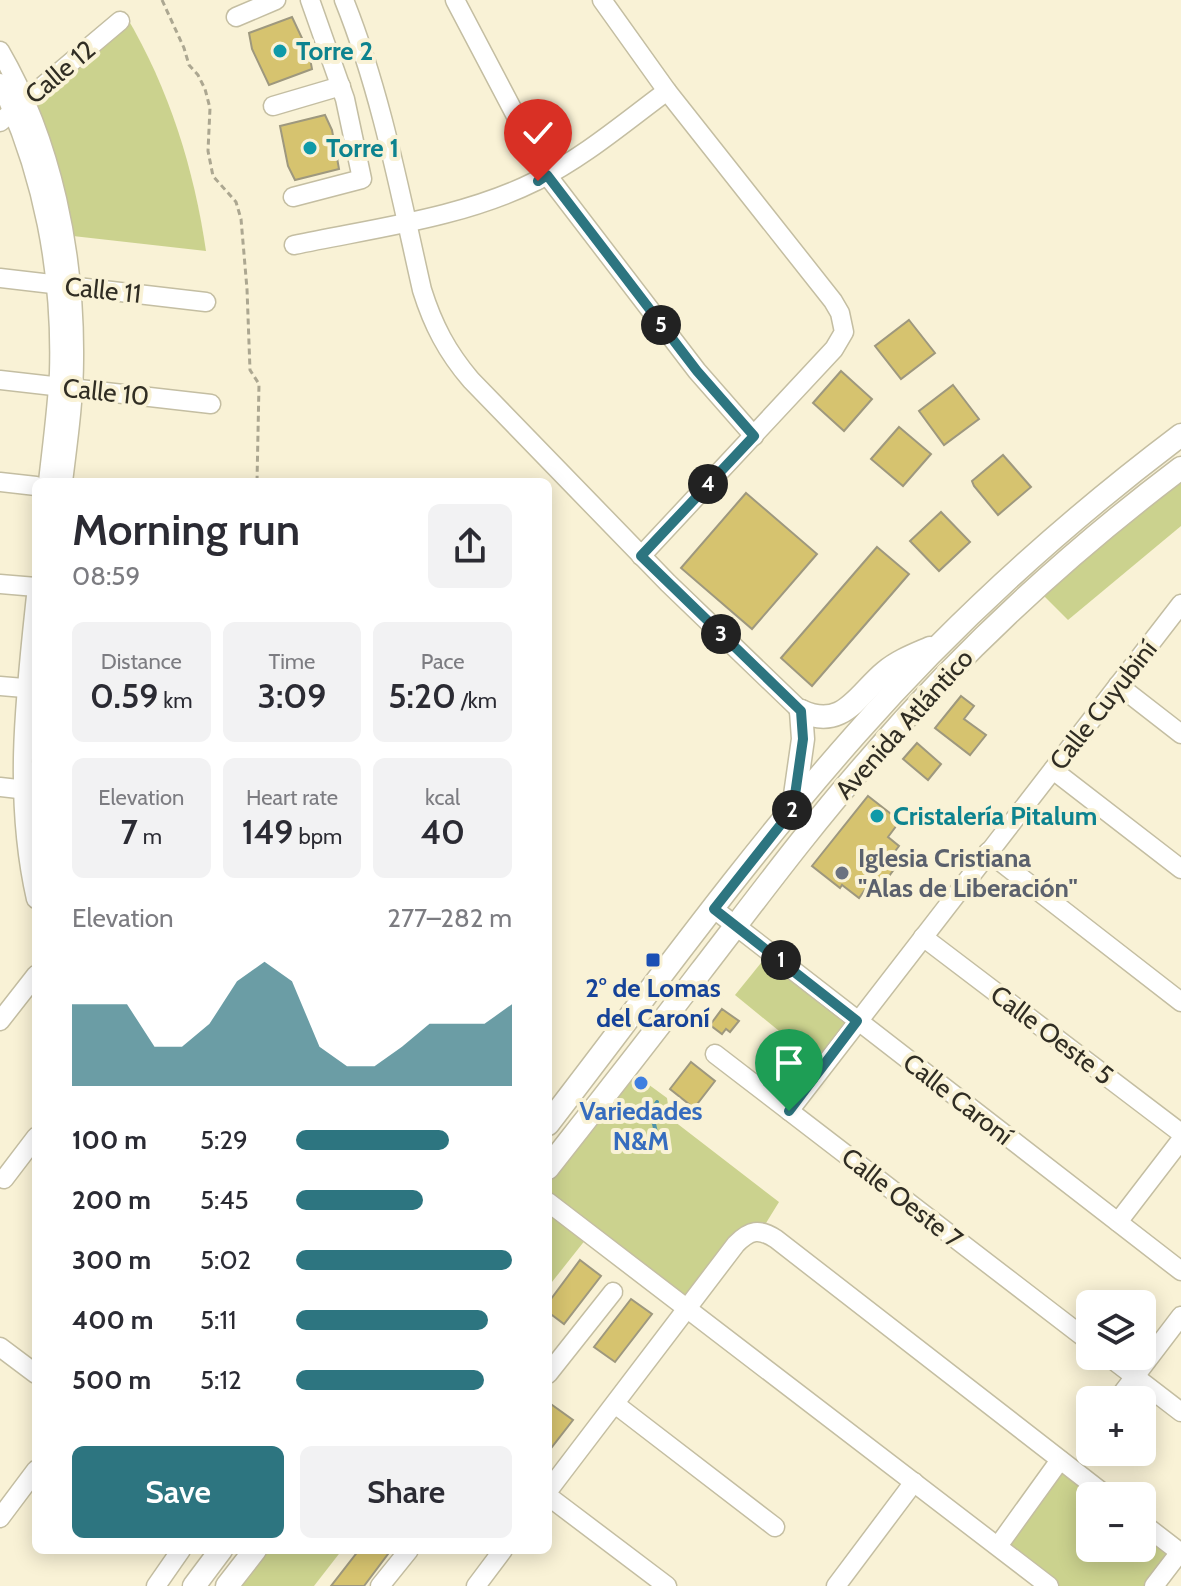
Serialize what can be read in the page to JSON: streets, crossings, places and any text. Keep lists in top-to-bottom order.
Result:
{
  "streets": {
    "main road": ["Avenida Atlántico"],
    "street": [
      "Calle 12",
      "Calle 11",
      "Calle 10",
      "Calle Cuyubiní",
      "Calle Oeste 5",
      "Calle Caroní",
      "Calle Oeste 7"
    ]
  },
  "crossings": [
    ["Calle Cuyubiní", "Calle Oeste 5"],
    ["Calle Cuyubiní", "Calle Caroní"],
    ["Calle Cuyubiní", "Calle Oeste 7"],
    ["Avenida Atlántico", "Calle Caroní"]
  ],
  "places": {
    "other": [
      "Torre 2",
      "Torre 1",
      "Cristalería Pitalum",
      "Iglesia Cristiana \"Alas de Liberación\"",
      "Variedades N&M"
    ],
    "transit": ["2° de Lomas del Caroní"]
  },
  "page": {
    "pins": [
      "5",
      "4",
      "3",
      "2",
      "1"
    ],
    "heading": ["Morning run", "08:59"],
    "stats": [
      ["Distance", "0.59 km"],
      ["Time", "3:09"],
      ["Pace", "5:20 /km"],
      ["Elevation", "7 m"],
      ["Heart rate", "149 bpm"],
      ["kcal", "40"]
    ],
    "chart": ["Elevation", "277–282 m"],
    "list": [
      {
        "name": "100 m",
        "note": "5:29"
      },
      {
        "name": "200 m",
        "note": "5:45"
      },
      {
        "name": "300 m",
        "note": "5:02"
      },
      {
        "name": "400 m",
        "note": "5:11"
      },
      {
        "name": "500 m",
        "note": "5:12"
      }
    ],
    "map_buttons": ["+", "−"],
    "buttons": ["Save", "Share"]
  }
}
